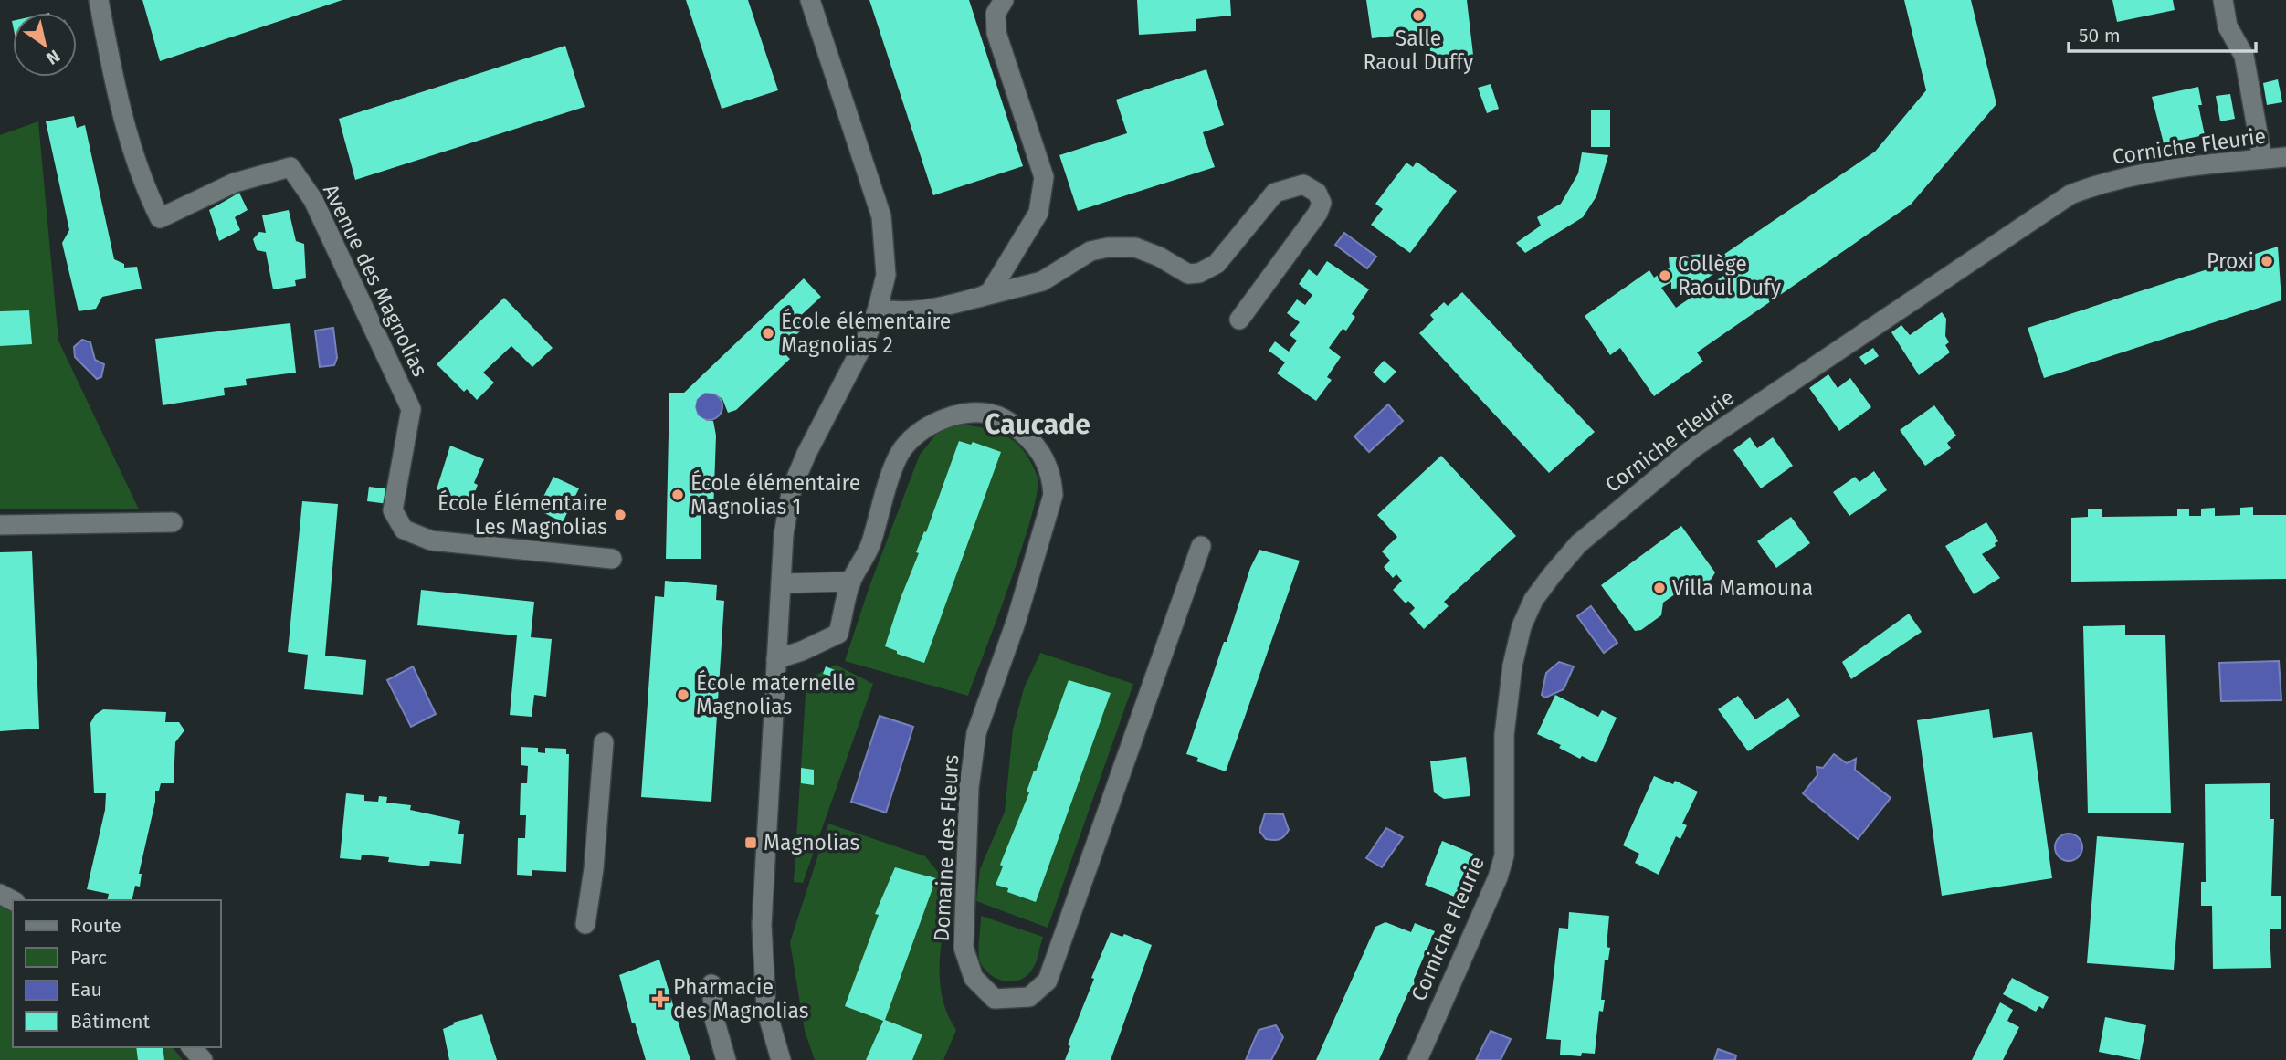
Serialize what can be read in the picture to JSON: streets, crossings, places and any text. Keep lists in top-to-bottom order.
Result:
{
  "streets": {
    "street": ["Corniche Fleurie", "Avenue des Magnolias", "Domaine des Fleurs"]
  },
  "districts": ["Caucade"],
  "places": {
    "other": [
      "Salle Raoul Duffy",
      "Proxi",
      "Collège Raoul Dufy",
      "École élémentaire Magnolias 2",
      "École élémentaire Magnolias 1",
      "École Élémentaire Les Magnolias",
      "Villa Mamouna",
      "École maternelle Magnolias"
    ],
    "transit": ["Magnolias"],
    "health": ["Pharmacie des Magnolias"]
  },
  "legend": [
    "Route",
    "Parc",
    "Eau",
    "Bâtiment"
  ],
  "scale_bar": "50 m",
  "north": "bottom right"
}
